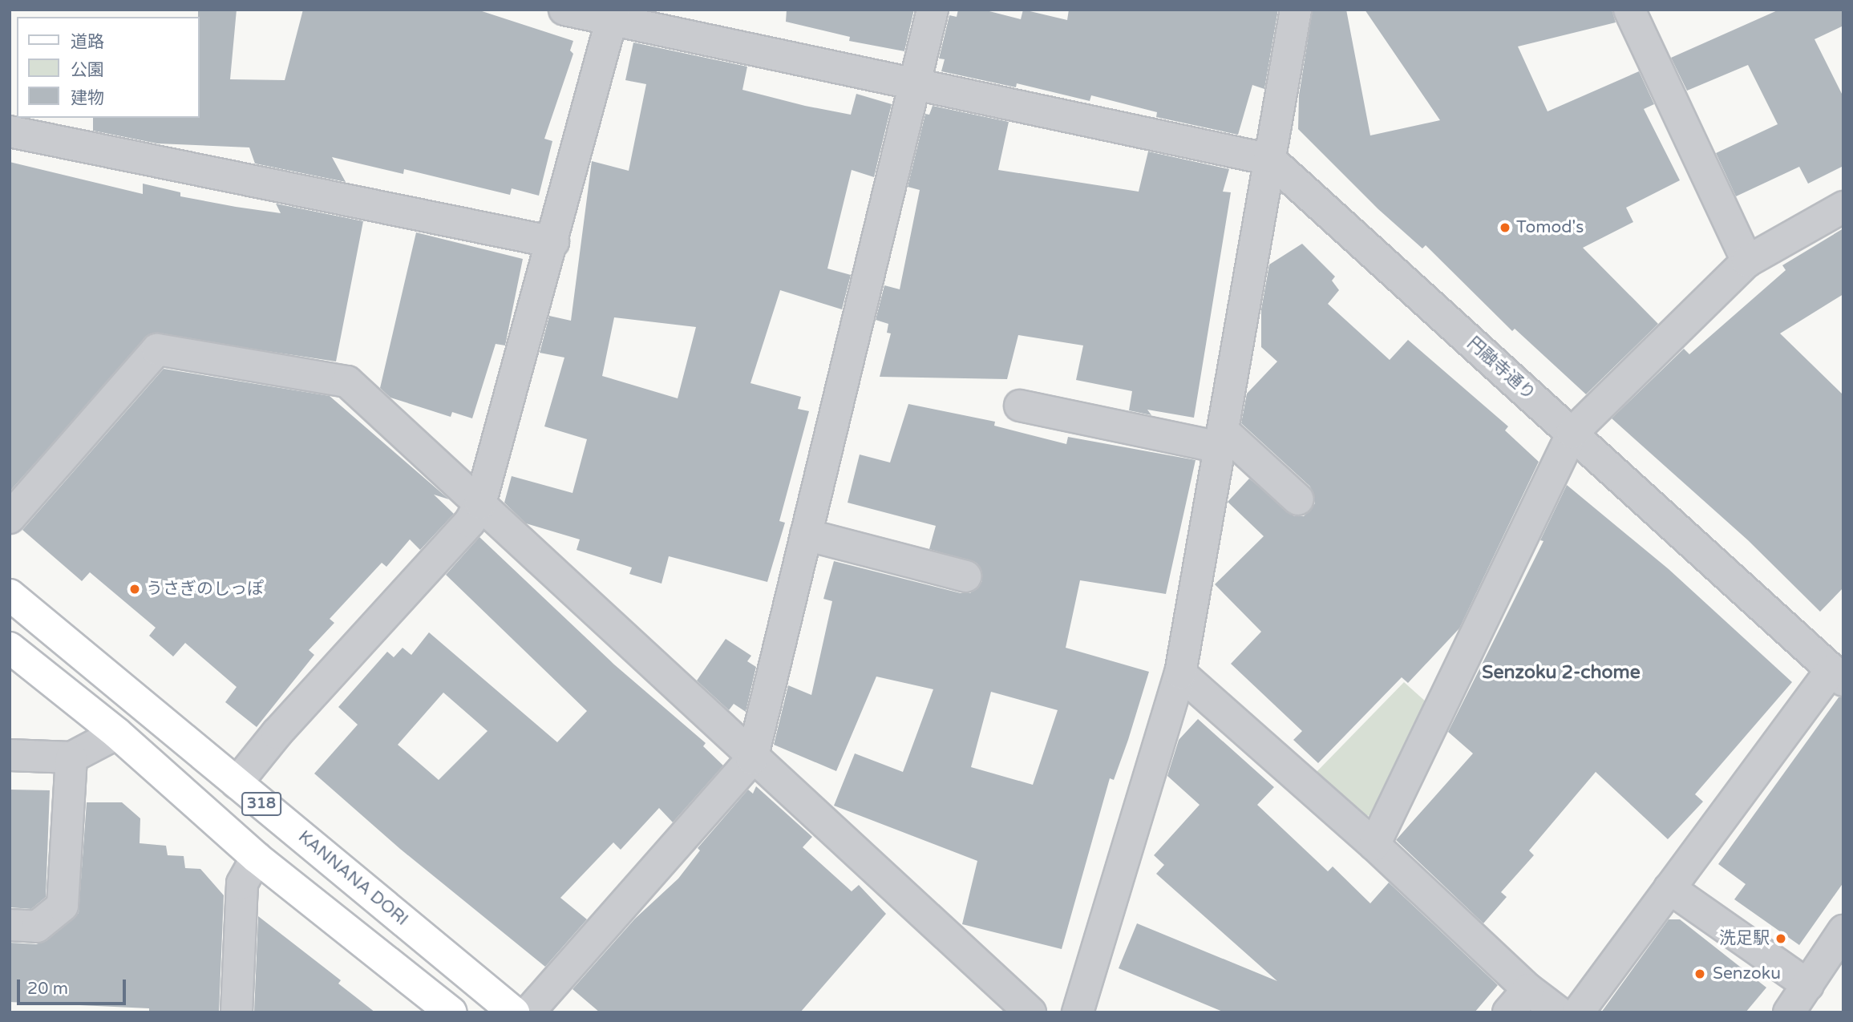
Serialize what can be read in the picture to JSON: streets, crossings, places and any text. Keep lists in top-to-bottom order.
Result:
{
  "streets": {
    "main road": ["318", "KANNANA DORI"],
    "street": ["円融寺通り"]
  },
  "districts": ["Senzoku 2-chome"],
  "places": [
    "Tomod's",
    "うさぎのしっぽ",
    "洗足駅",
    "Senzoku"
  ],
  "legend": ["道路", "公園", "建物"],
  "scale_bar": "20 m"
}
